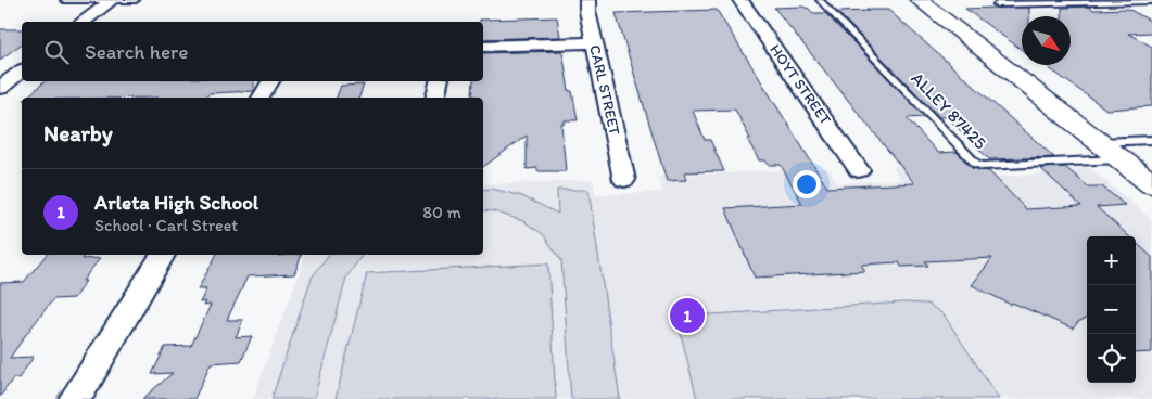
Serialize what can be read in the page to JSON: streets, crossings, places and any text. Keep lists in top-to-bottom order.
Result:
{
  "streets": {
    "street": ["HOYT STREET", "CARL STREET"],
    "lane": ["ALLEY 87425"]
  },
  "north": "bottom right",
  "page": {
    "search": "Search here",
    "heading": "Nearby",
    "list": [
      {
        "mark": "1",
        "name": "Arleta High School",
        "note": "School · Carl Street",
        "value": "80 m"
      }
    ],
    "map_buttons": ["+", "−"],
    "pins": "1"
  }
}
